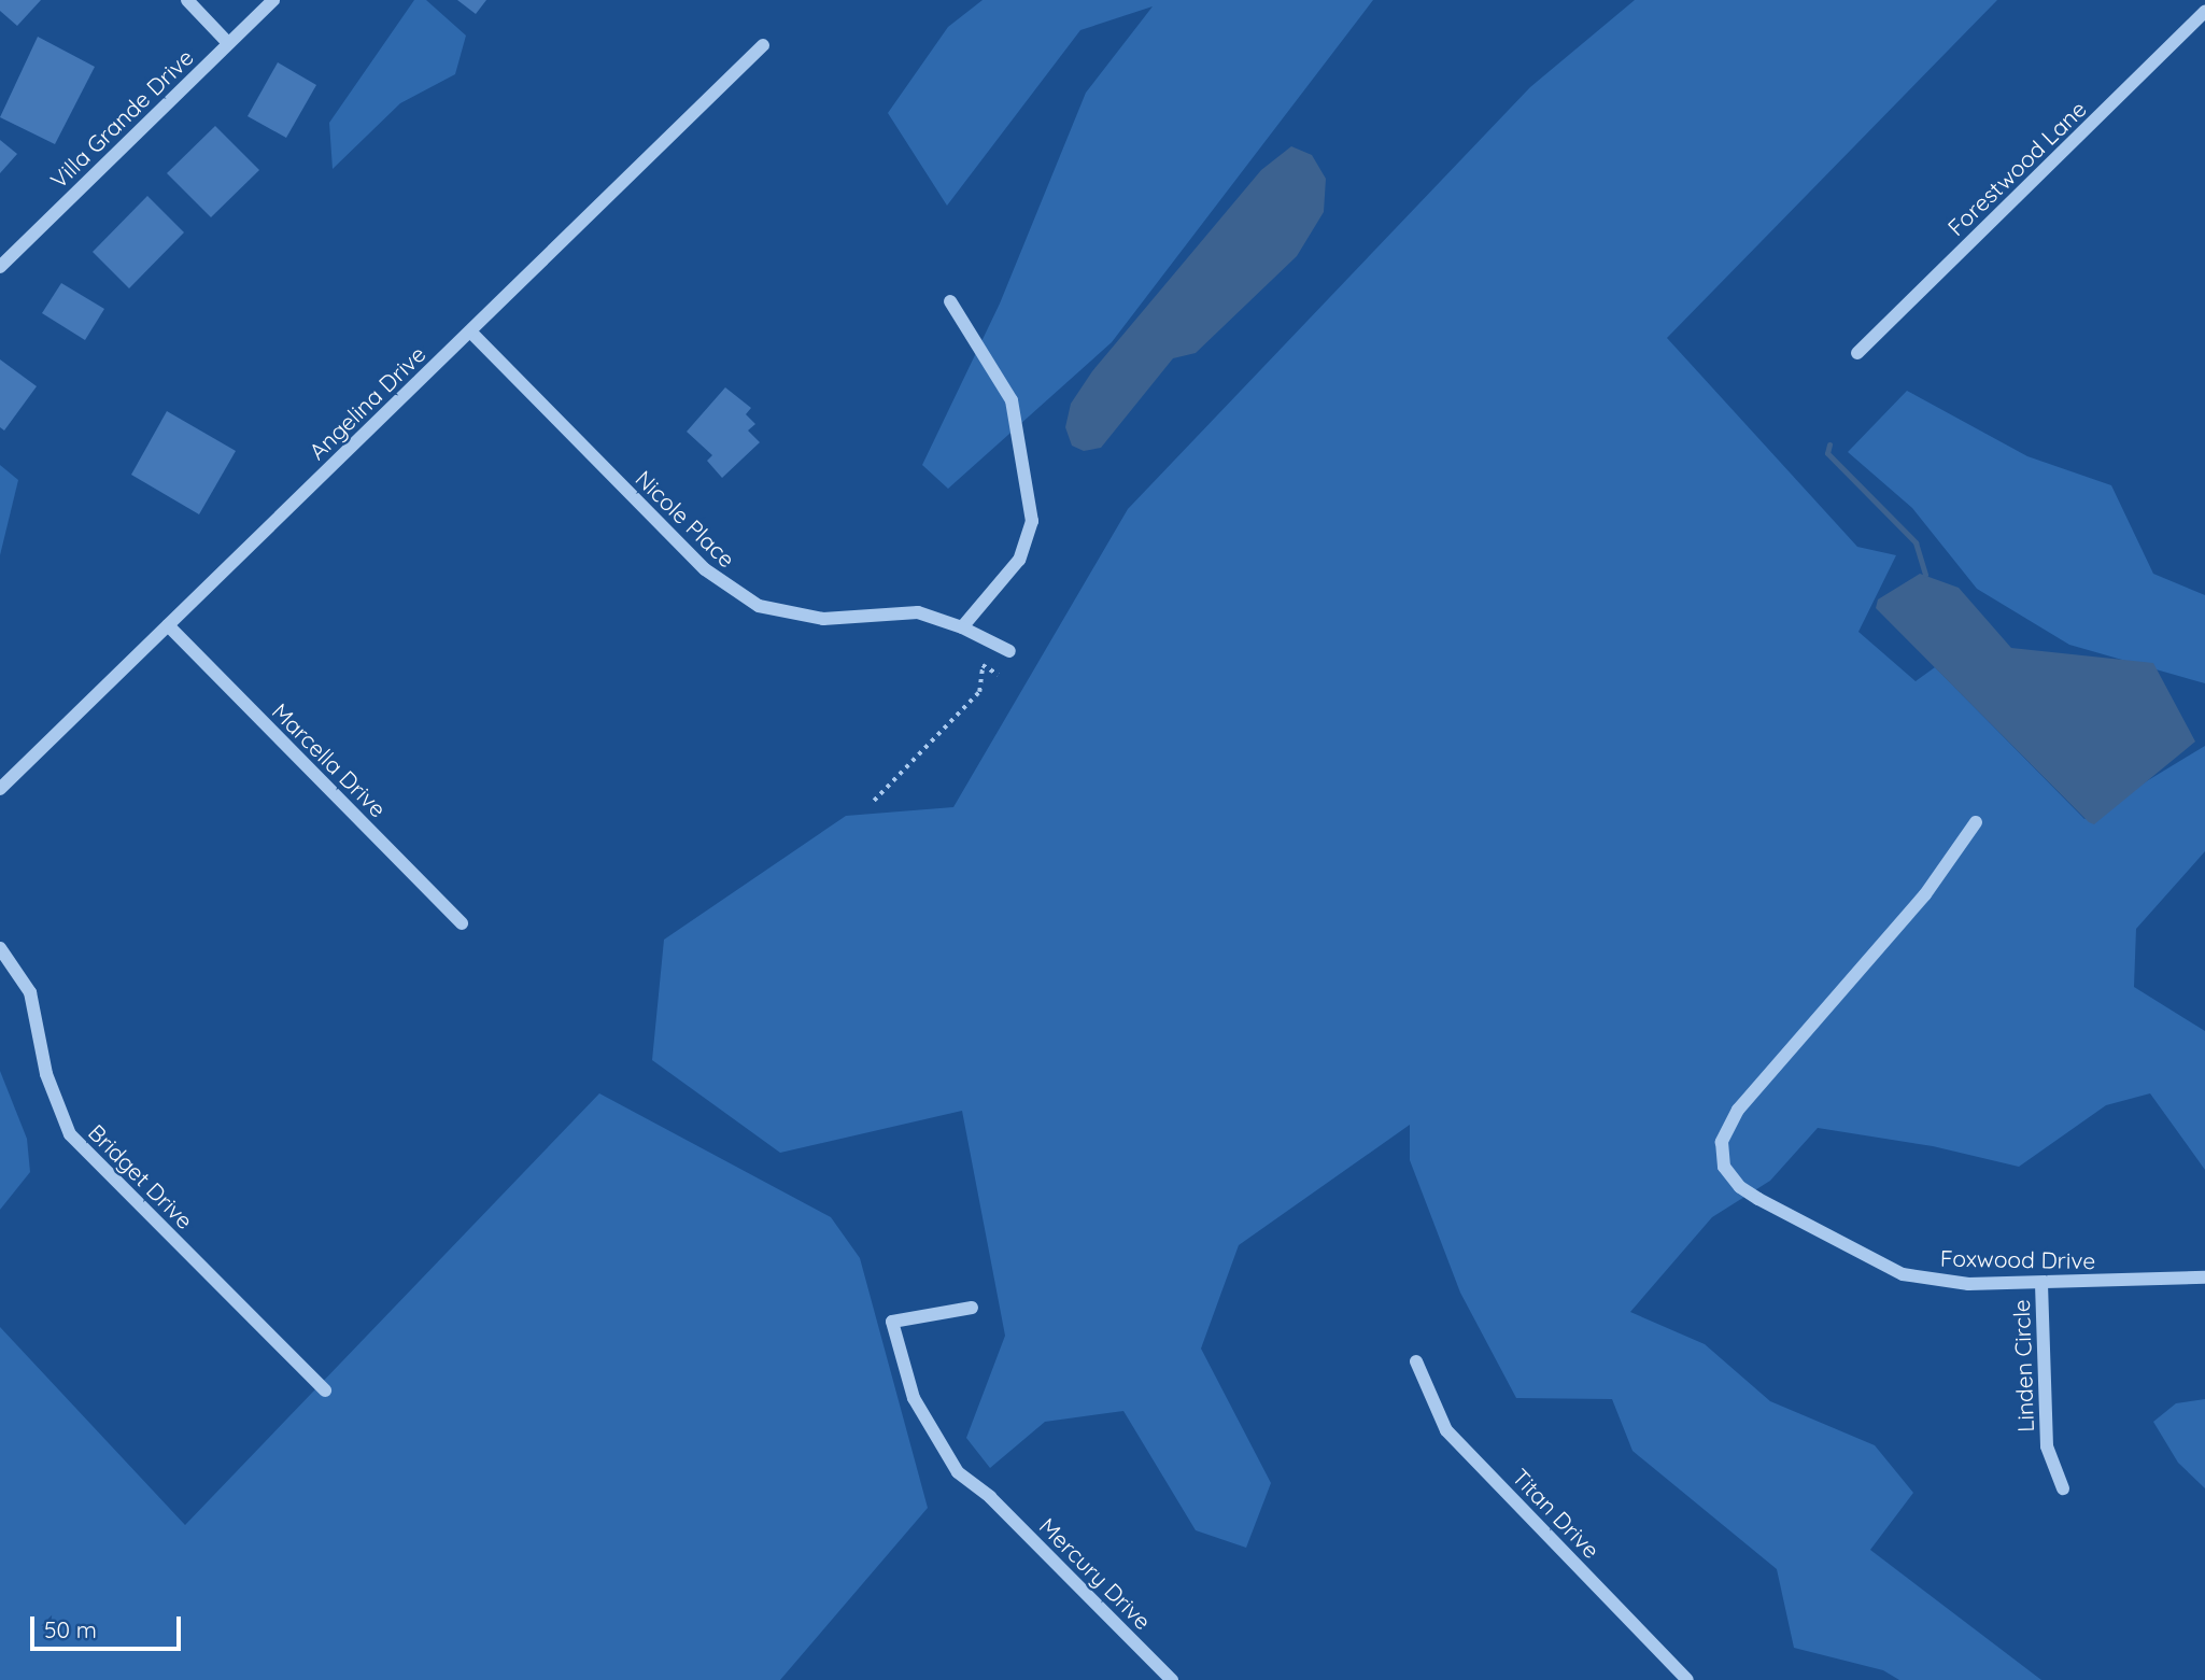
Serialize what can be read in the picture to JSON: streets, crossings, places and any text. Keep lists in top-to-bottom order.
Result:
{
  "streets": {
    "street": [
      "Villa Grande Drive",
      "Forestwood Lane",
      "Angelina Drive",
      "Nicole Place",
      "Marcella Drive",
      "Bridget Drive",
      "Foxwood Drive",
      "Linden Circle",
      "Titan Drive",
      "Mercury Drive"
    ]
  },
  "crossings": [
    ["Angelina Drive", "Nicole Place"],
    ["Angelina Drive", "Marcella Drive"],
    ["Foxwood Drive", "Linden Circle"]
  ],
  "scale_bar": "50 m"
}
